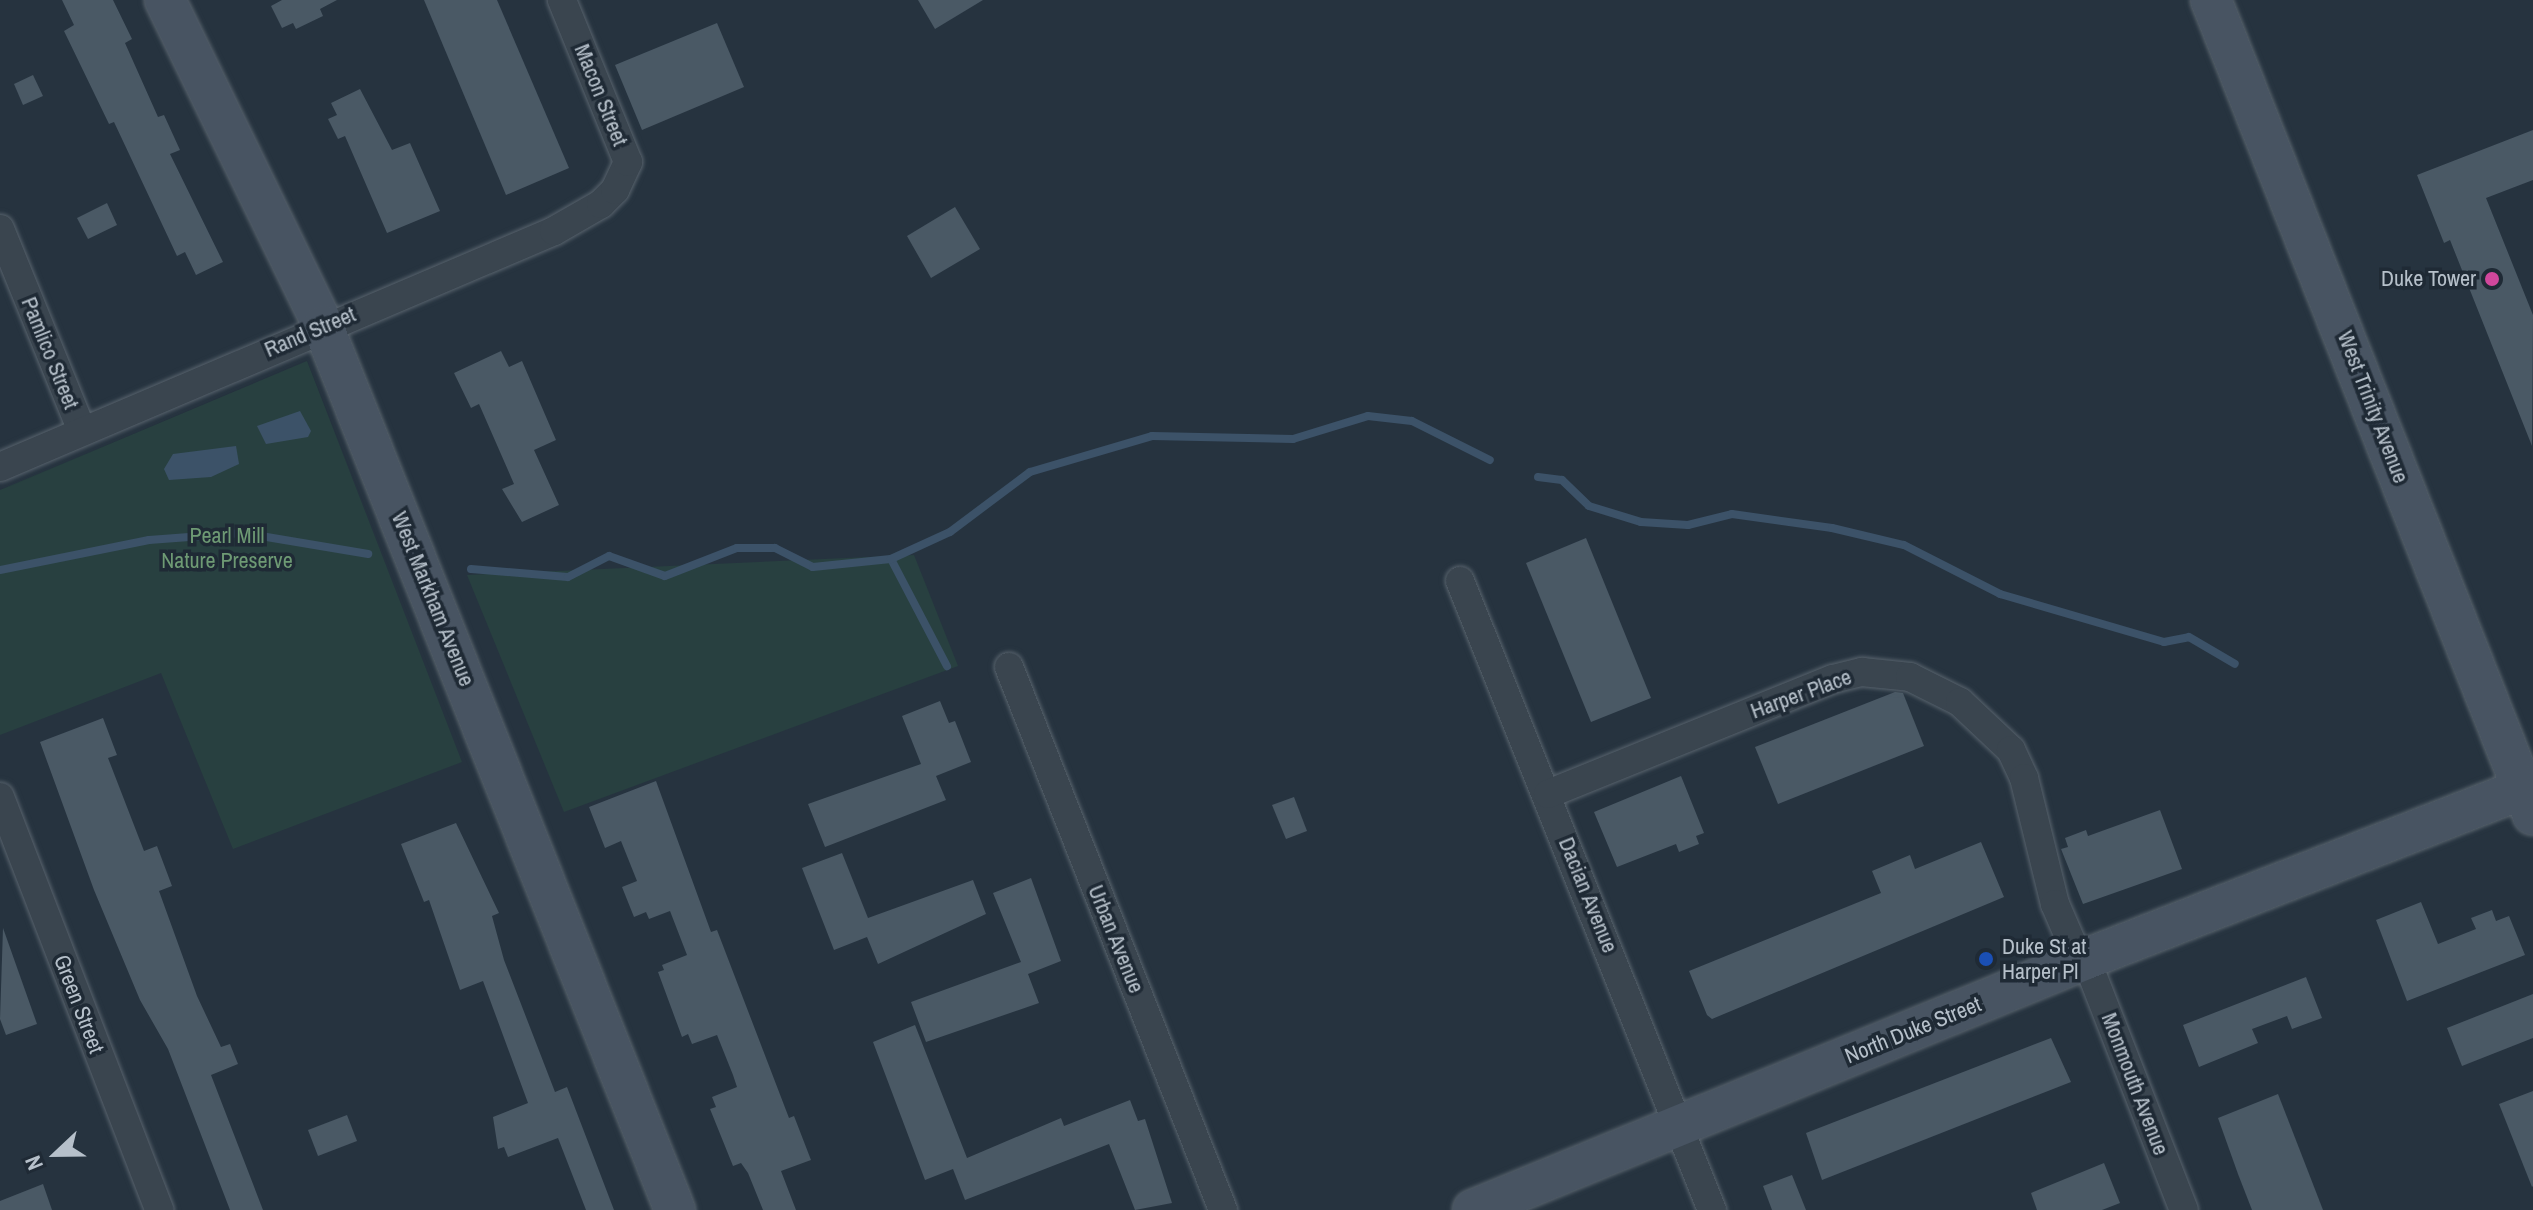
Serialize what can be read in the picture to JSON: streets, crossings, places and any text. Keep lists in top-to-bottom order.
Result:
{
  "streets": {
    "street": [
      "Macon Street",
      "Rand Street",
      "Pamlico Street",
      "West Trinity Avenue",
      "West Markham Avenue",
      "Harper Place",
      "Dacian Avenue",
      "Urban Avenue",
      "Green Street",
      "North Duke Street",
      "Monmouth Avenue"
    ]
  },
  "crossings": [
    ["Macon Street", "Rand Street"],
    ["Rand Street", "Pamlico Street"],
    ["Rand Street", "West Markham Avenue"],
    ["West Trinity Avenue", "North Duke Street"],
    ["Harper Place", "Dacian Avenue"],
    ["Harper Place", "North Duke Street"],
    ["Harper Place", "Monmouth Avenue"],
    ["Dacian Avenue", "North Duke Street"],
    ["North Duke Street", "Monmouth Avenue"]
  ],
  "parks": ["Pearl Mill Nature Preserve"],
  "places": ["Duke Tower", "Duke St at Harper Pl"],
  "north": "left"
}
